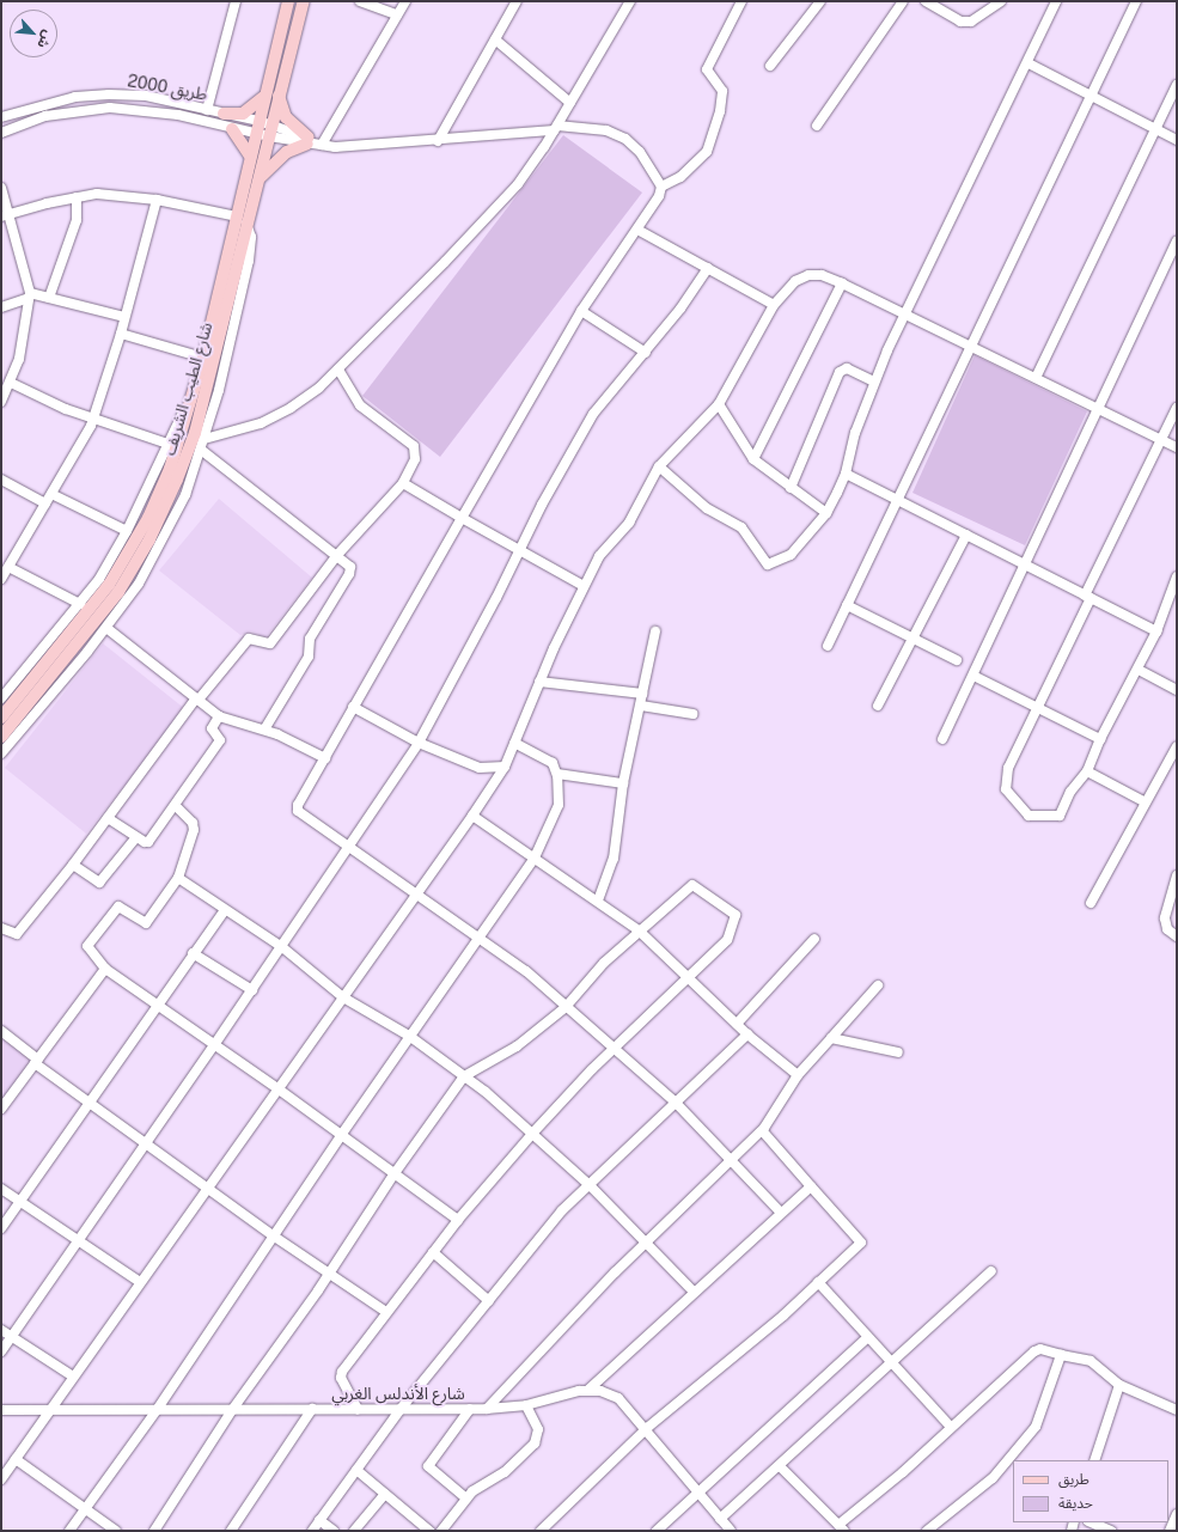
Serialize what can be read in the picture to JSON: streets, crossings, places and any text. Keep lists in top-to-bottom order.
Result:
{
  "streets": {
    "main road": ["شارع الطيب الشريف"],
    "street": ["طريق 2000", "شارع الأندلس الغربي"]
  },
  "crossings": [
    ["طريق 2000", "شارع الطيب الشريف"]
  ],
  "legend": ["طريق", "حديقة"],
  "north": "bottom right"
}
